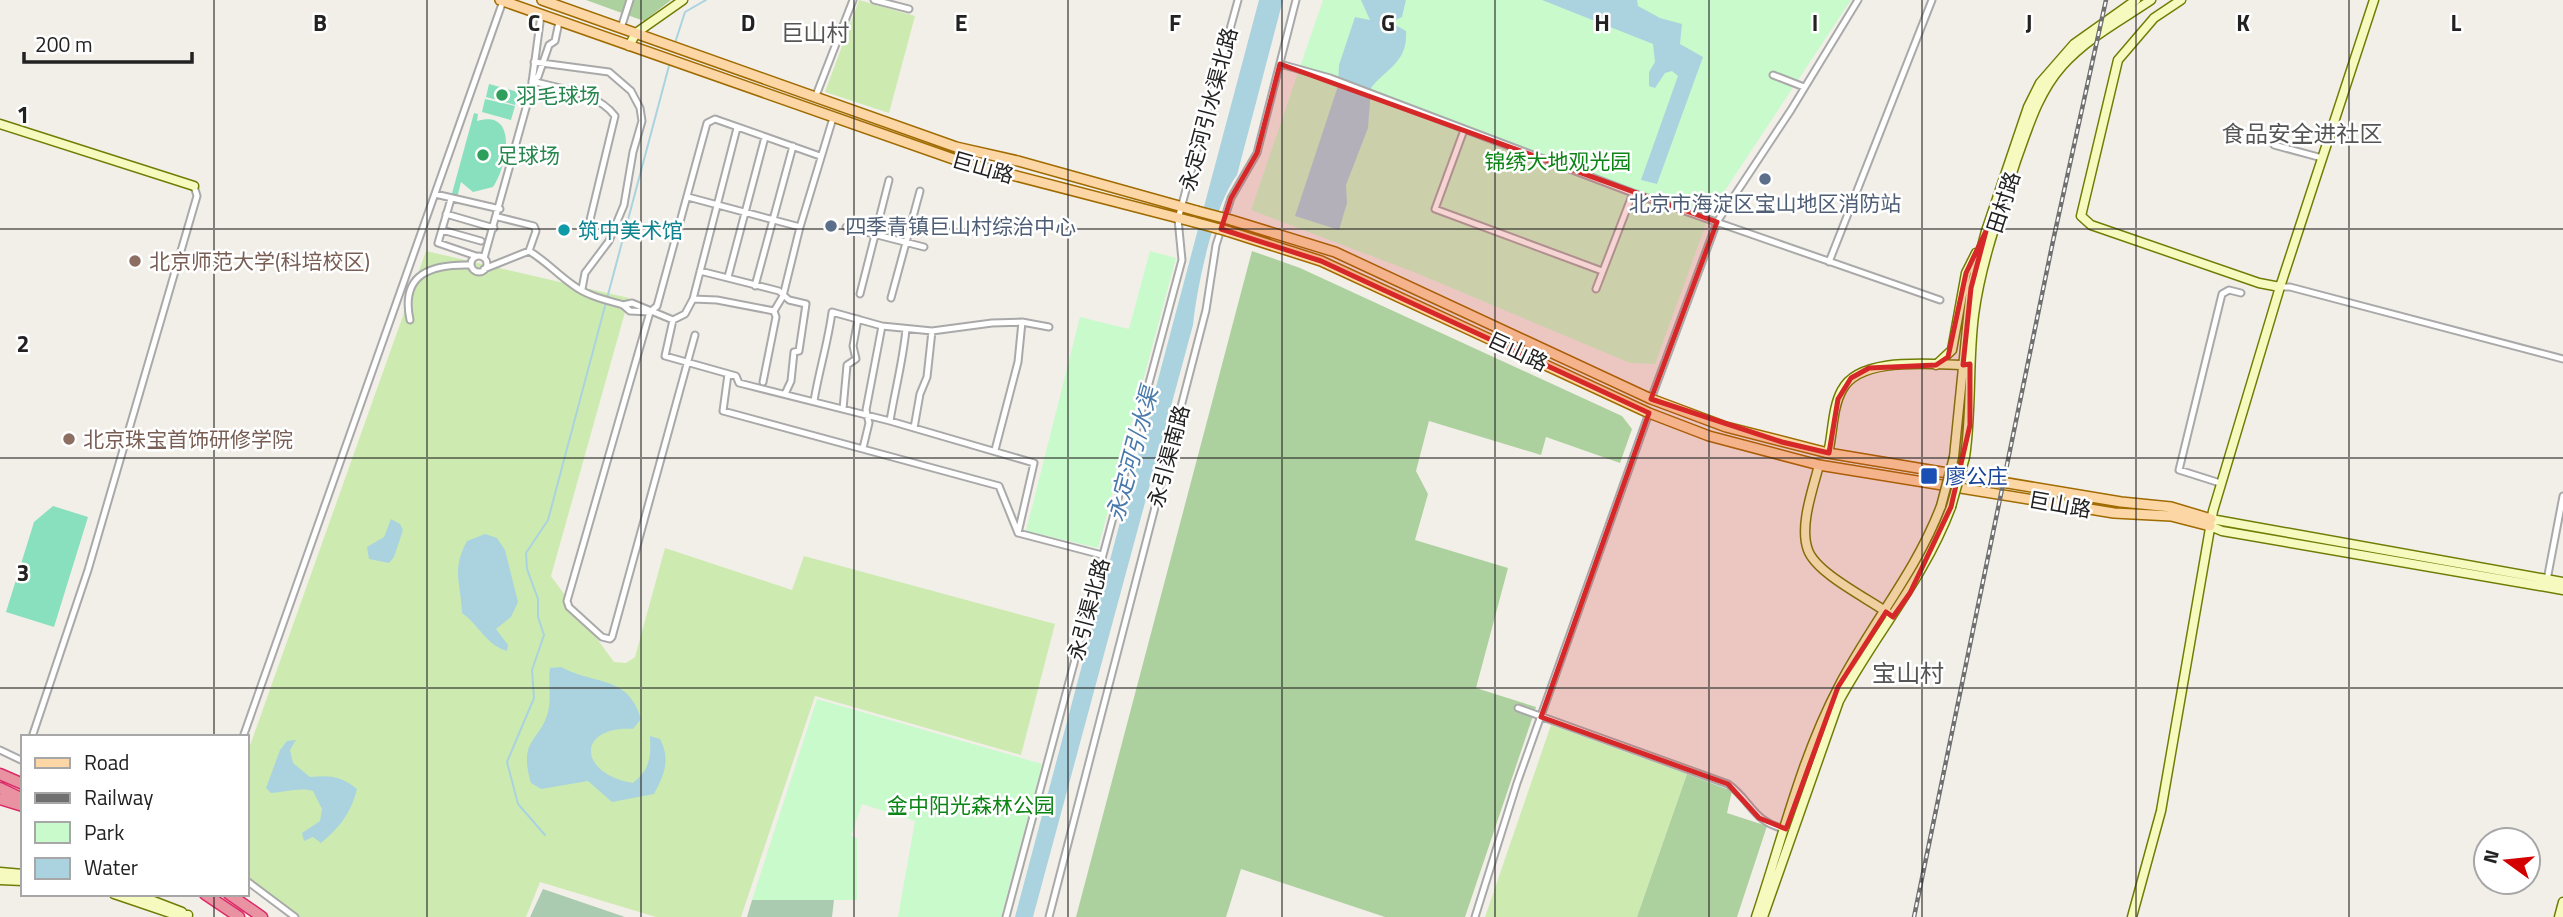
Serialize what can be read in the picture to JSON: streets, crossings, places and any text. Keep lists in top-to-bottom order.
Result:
{
  "streets": {
    "main road": ["巨山路", "田村路"],
    "street": ["永定河引水渠北路", "永引渠南路", "永引渠北路"]
  },
  "crossings": [
    ["永定河引水渠北路", "巨山路"],
    ["永定河引水渠北路", "永引渠北路"],
    ["巨山路", "永引渠北路"]
  ],
  "districts": ["巨山村", "食品安全进社区", "宝山村"],
  "water": ["永定河引水渠"],
  "parks": ["锦绣大地观光园", "金中阳光森林公园"],
  "places": {
    "other": [
      "羽毛球场",
      "足球场",
      "北京市海淀区宝山地区消防站",
      "四季青镇巨山村综治中心",
      "筑中美术馆",
      "北京师范大学(科培校区)",
      "北京珠宝首饰研修学院"
    ],
    "transit": ["廖公庄"]
  },
  "legend": [
    "Road",
    "Railway",
    "Park",
    "Water"
  ],
  "scale_bar": "200 m",
  "north": "left",
  "grid": {
    "columns": [
      "B",
      "C",
      "D",
      "E",
      "F",
      "G",
      "H",
      "I",
      "J",
      "K",
      "L"
    ],
    "rows": ["1", "2", "3"]
  }
}
